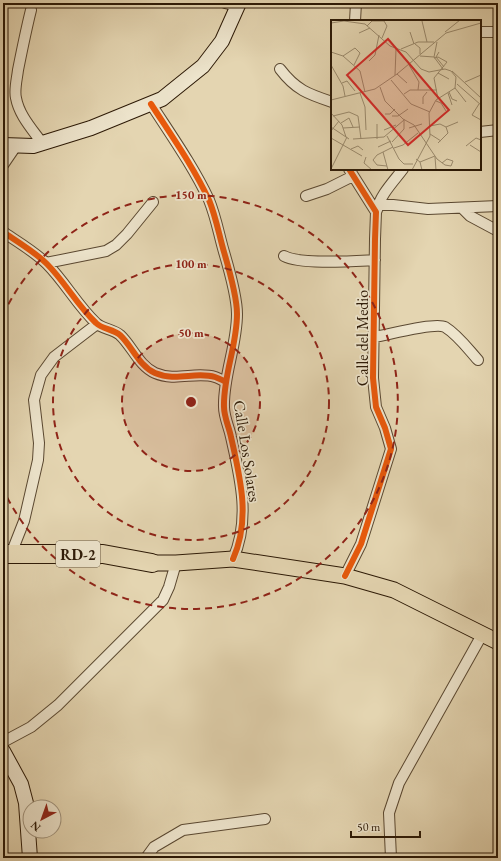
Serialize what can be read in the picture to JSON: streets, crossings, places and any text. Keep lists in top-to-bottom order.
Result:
{
  "streets": {
    "highway": ["RD-2"],
    "street": ["Calle del Medio", "Calle Los Solares"]
  },
  "crossings": [
    ["Calle del Medio", "RD-2"],
    ["Calle Los Solares", "RD-2"]
  ],
  "scale_bar": "50 m",
  "north": "bottom left",
  "rings": ["150 m", "100 m", "50 m"]
}
